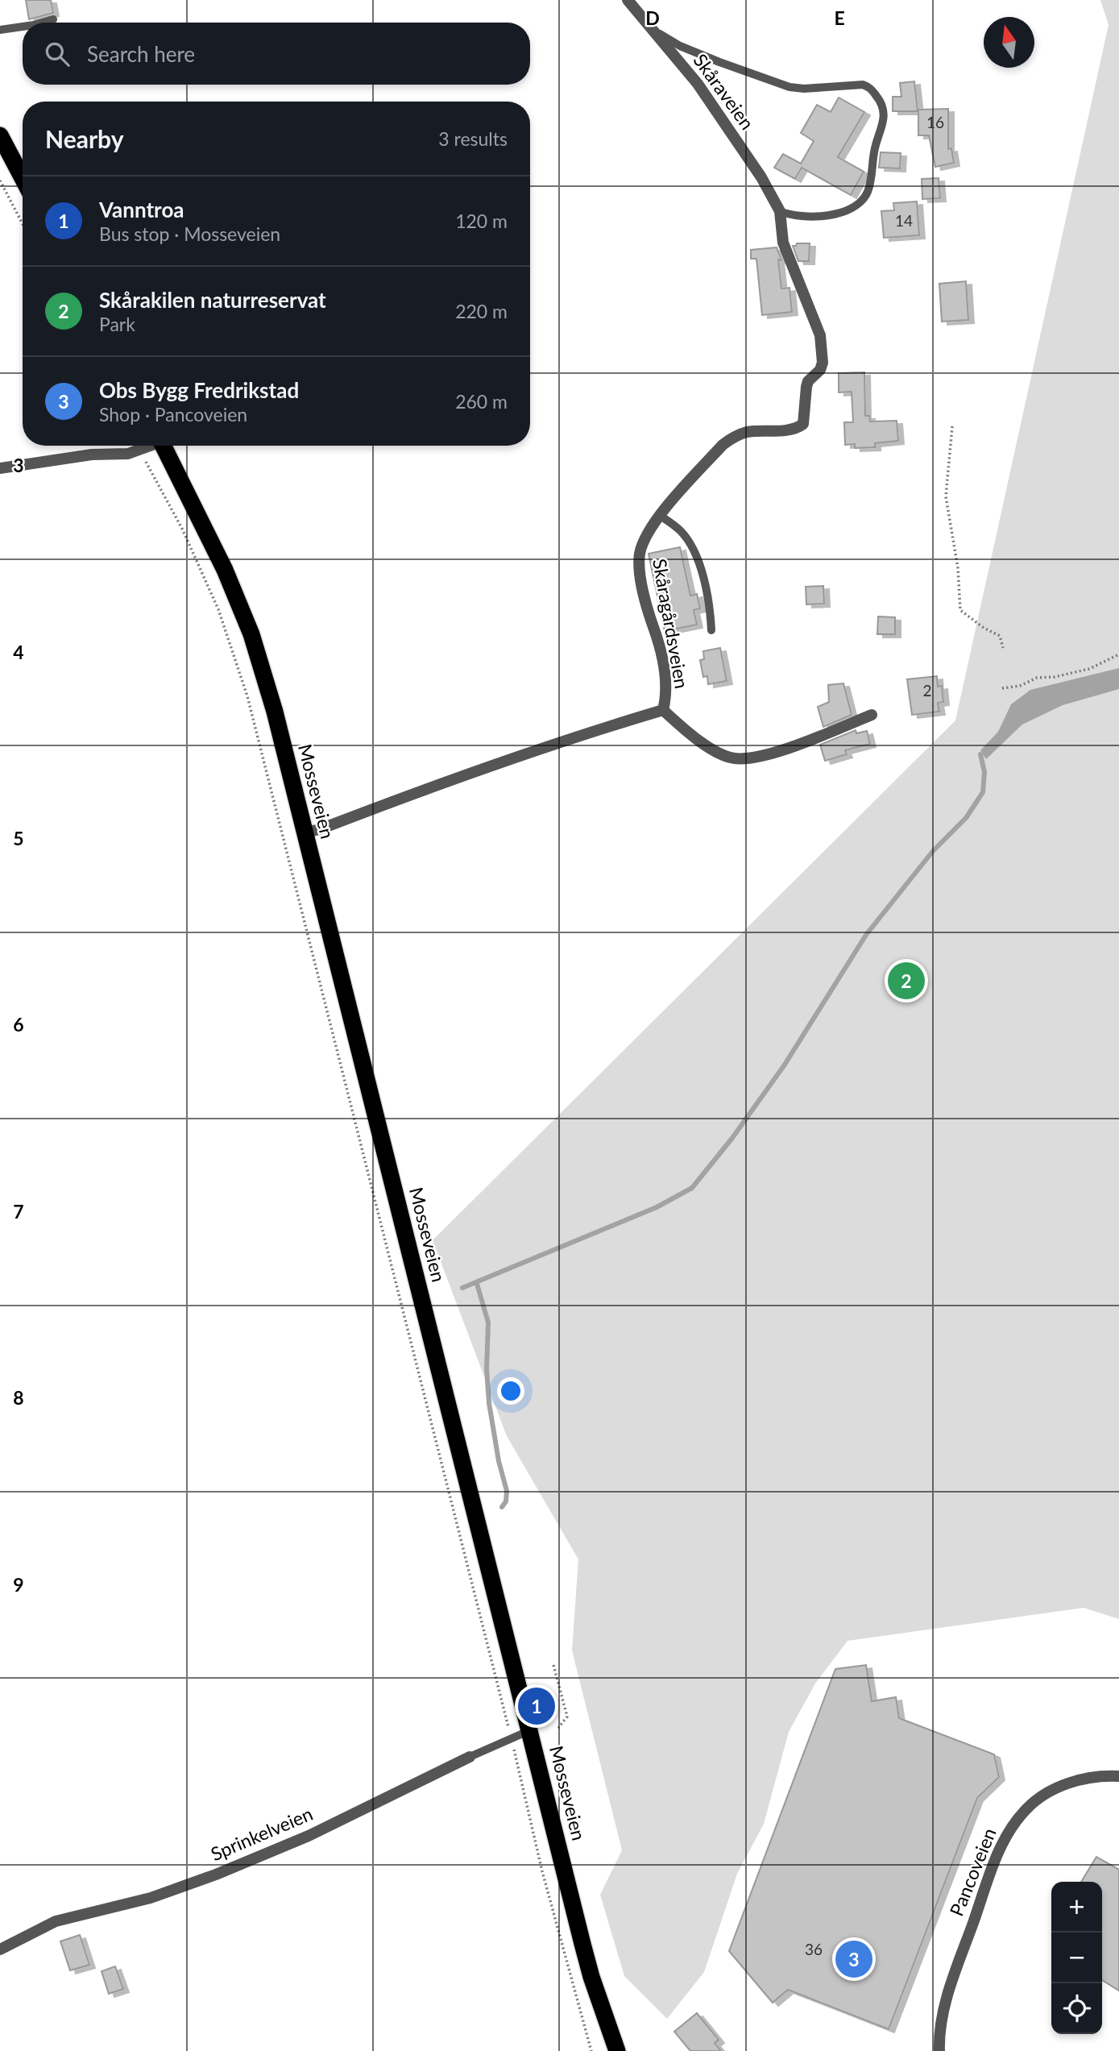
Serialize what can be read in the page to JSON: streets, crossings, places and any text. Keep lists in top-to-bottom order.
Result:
{
  "streets": {
    "highway": ["Mosseveien"],
    "street": [
      "Skåraveien",
      "Skåragårdsveien",
      "Sprinkelveien",
      "Pancoveien"
    ]
  },
  "crossings": [
    ["Skåraveien", "Skåragårdsveien"],
    ["Skåragårdsveien", "Mosseveien"],
    ["Mosseveien", "Sprinkelveien"]
  ],
  "house_numbers": [
    "16",
    "14",
    "2",
    "36"
  ],
  "north": "top",
  "page": {
    "search": "Search here",
    "heading": ["Nearby", "3 results"],
    "list": [
      {
        "mark": "1",
        "name": "Vanntroa",
        "note": "Bus stop · Mosseveien",
        "value": "120 m"
      },
      {
        "mark": "2",
        "name": "Skårakilen naturreservat",
        "note": "Park",
        "value": "220 m"
      },
      {
        "mark": "3",
        "name": "Obs Bygg Fredrikstad",
        "note": "Shop · Pancoveien",
        "value": "260 m"
      }
    ],
    "pins": ["2", "1", "3"],
    "map_buttons": ["+", "−"]
  },
  "grid": {
    "columns": ["D", "E"],
    "rows": [
      "3",
      "4",
      "5",
      "6",
      "7",
      "8",
      "9"
    ]
  }
}
